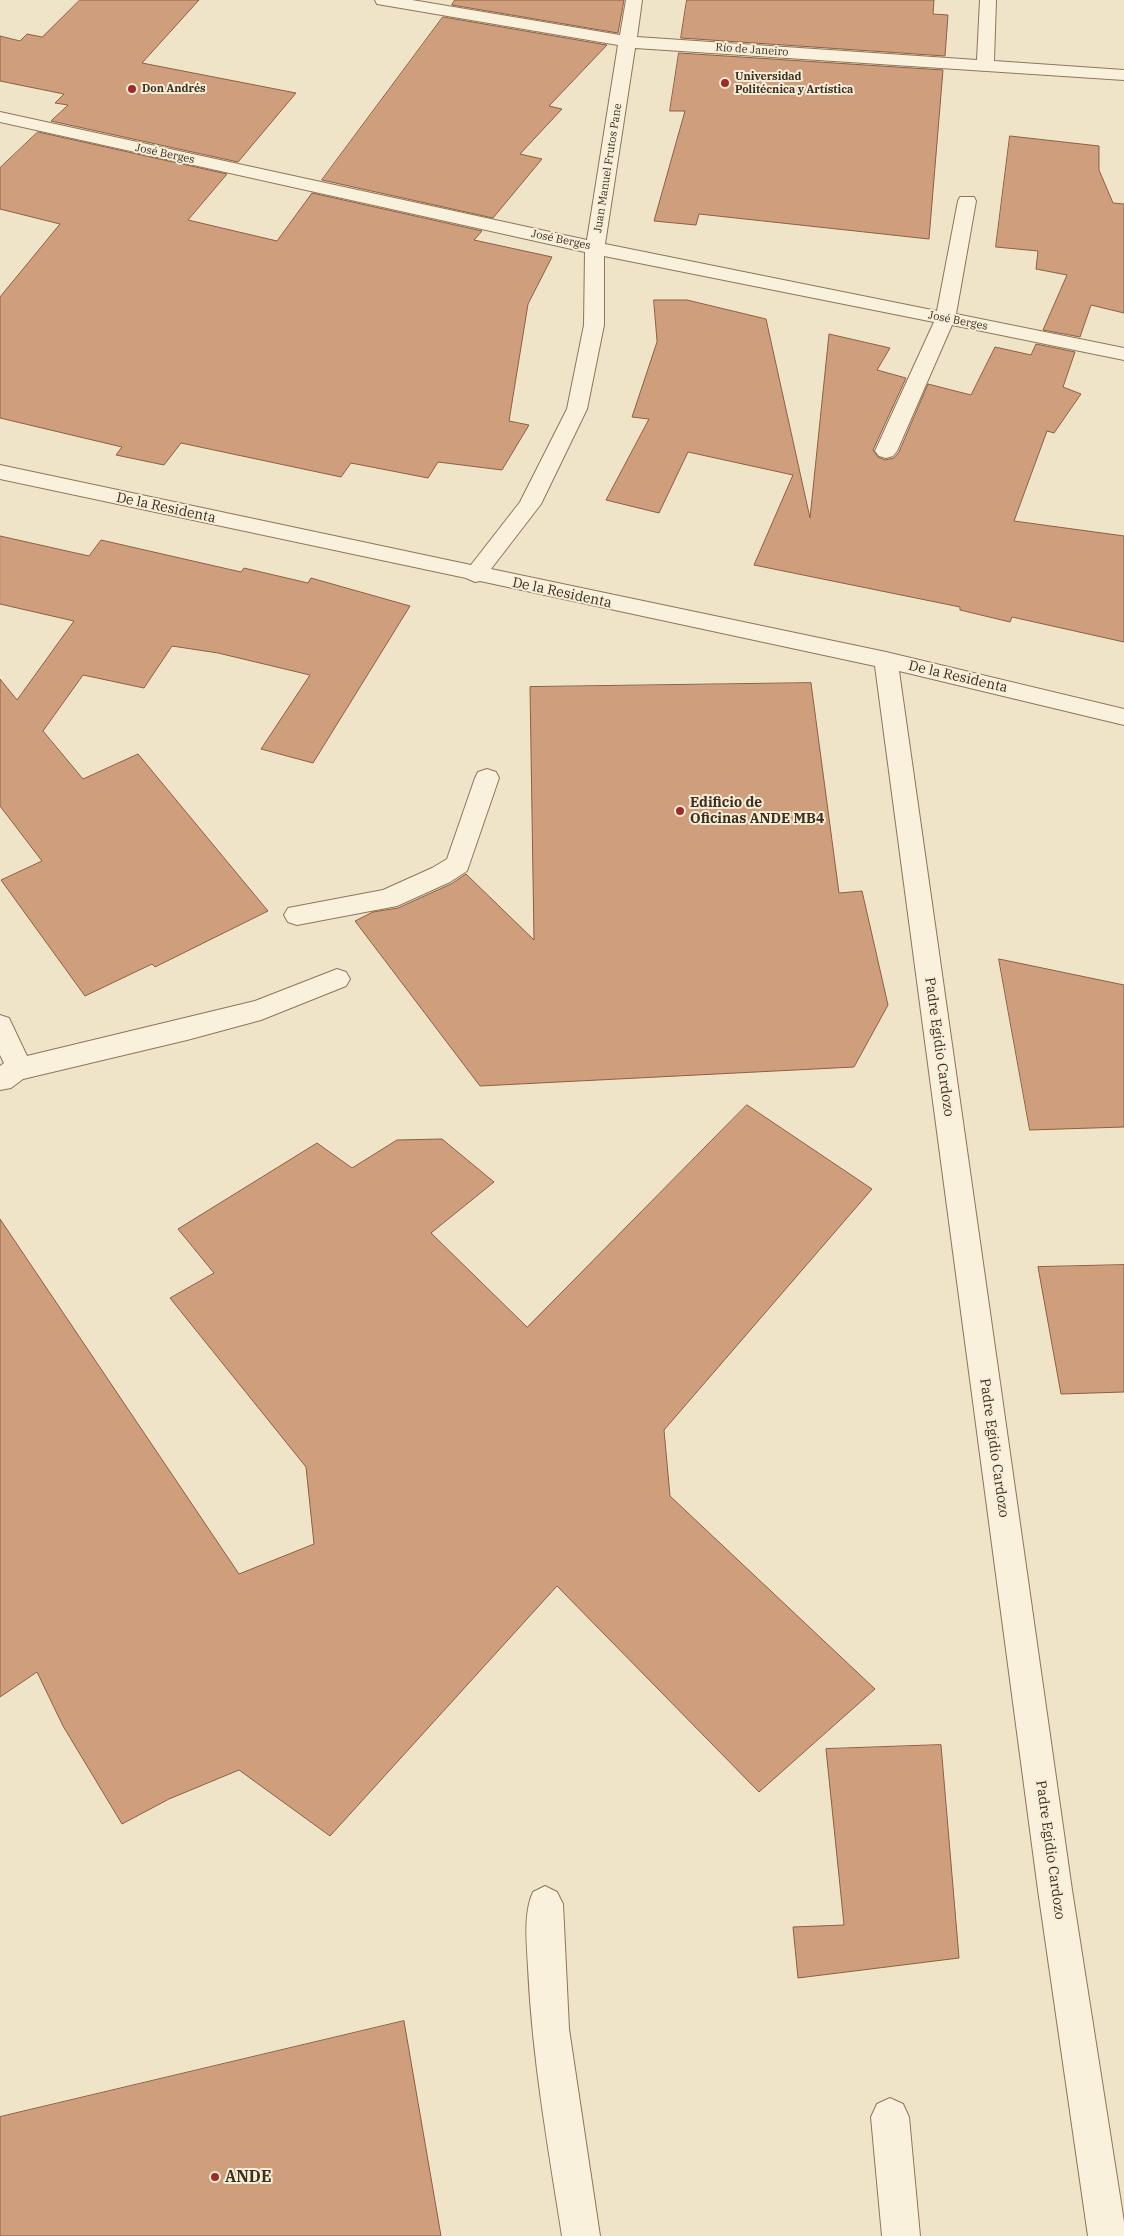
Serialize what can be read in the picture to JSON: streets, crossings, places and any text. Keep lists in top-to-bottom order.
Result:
{
  "streets": {
    "street": [
      "Río de Janeiro",
      "José Berges",
      "Juan Manuel Frutos Pane",
      "De la Residenta",
      "Padre Egidio Cardozo"
    ]
  },
  "crossings": [
    ["Río de Janeiro", "Juan Manuel Frutos Pane"],
    ["José Berges", "Juan Manuel Frutos Pane"],
    ["Juan Manuel Frutos Pane", "De la Residenta"],
    ["De la Residenta", "Padre Egidio Cardozo"]
  ],
  "places": [
    "Universidad Politécnica y Artística",
    "Don Andrés",
    "Edificio de Oficinas ANDE MB4",
    "ANDE"
  ]
}
